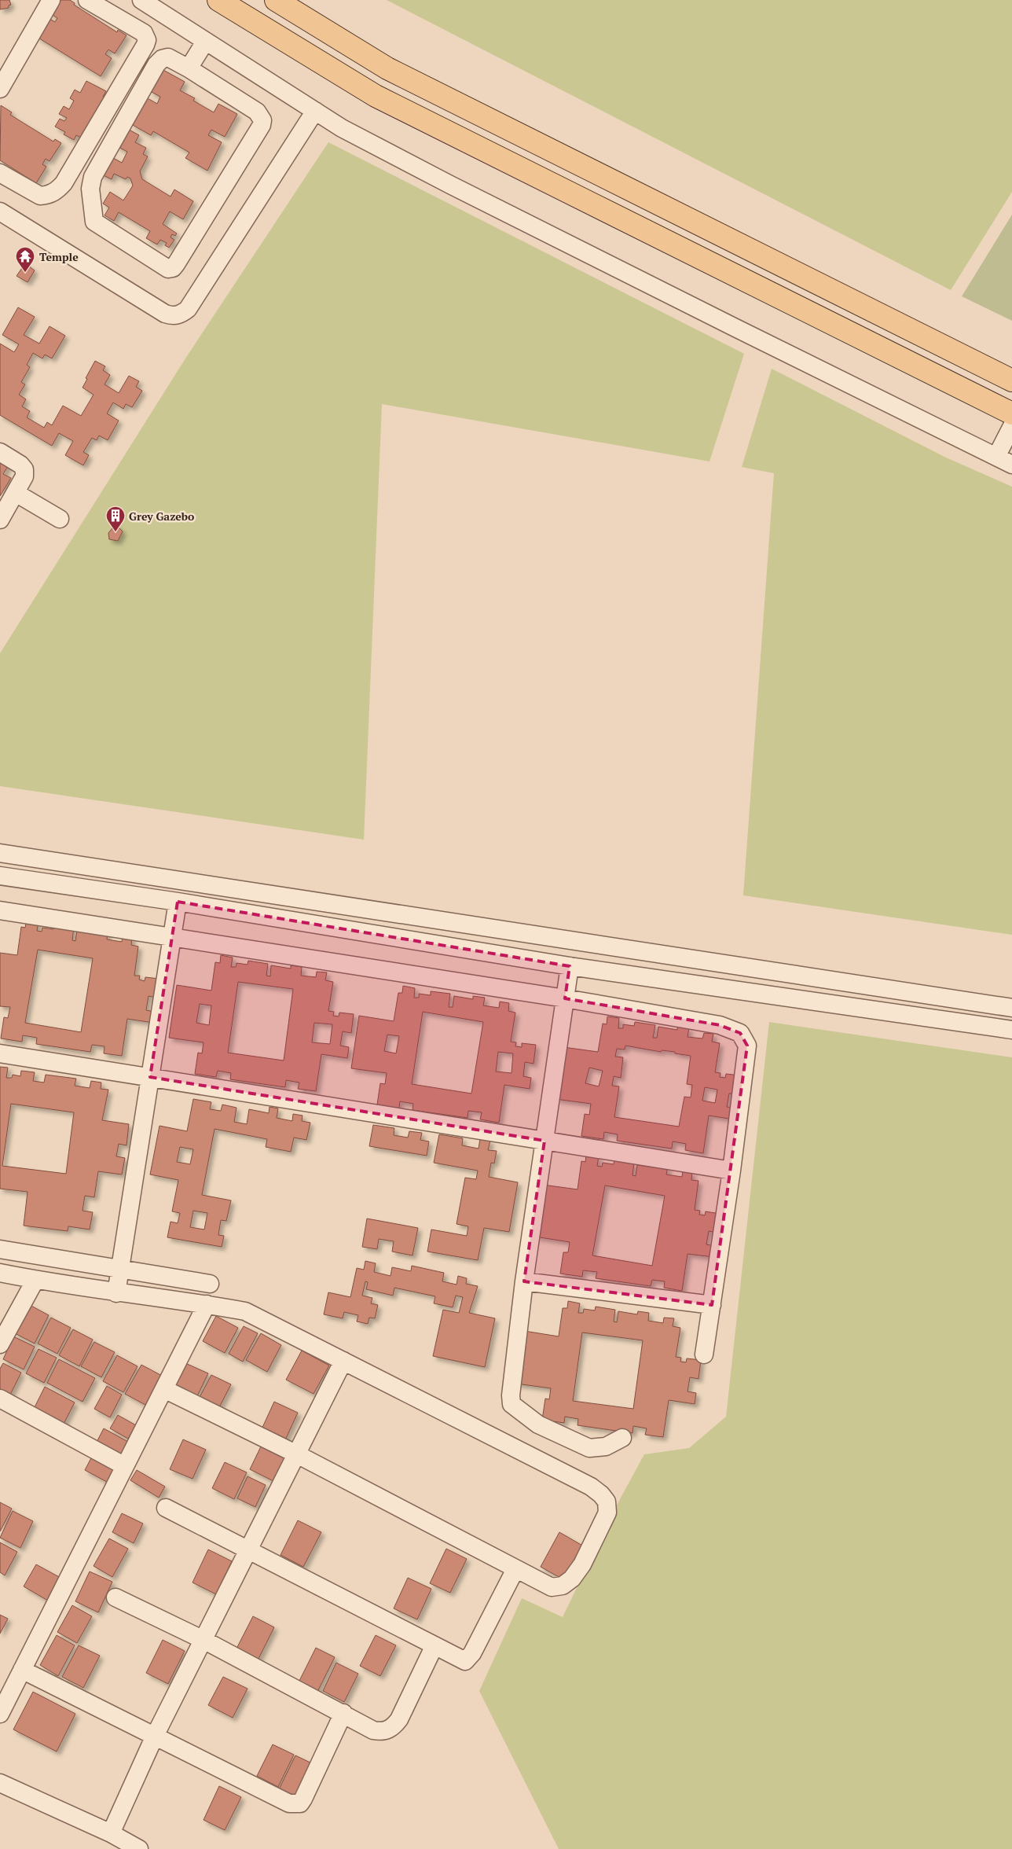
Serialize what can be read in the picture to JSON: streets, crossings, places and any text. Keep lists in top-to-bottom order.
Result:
{
  "places": {
    "temple": ["Temple"],
    "building": ["Grey Gazebo"]
  }
}
